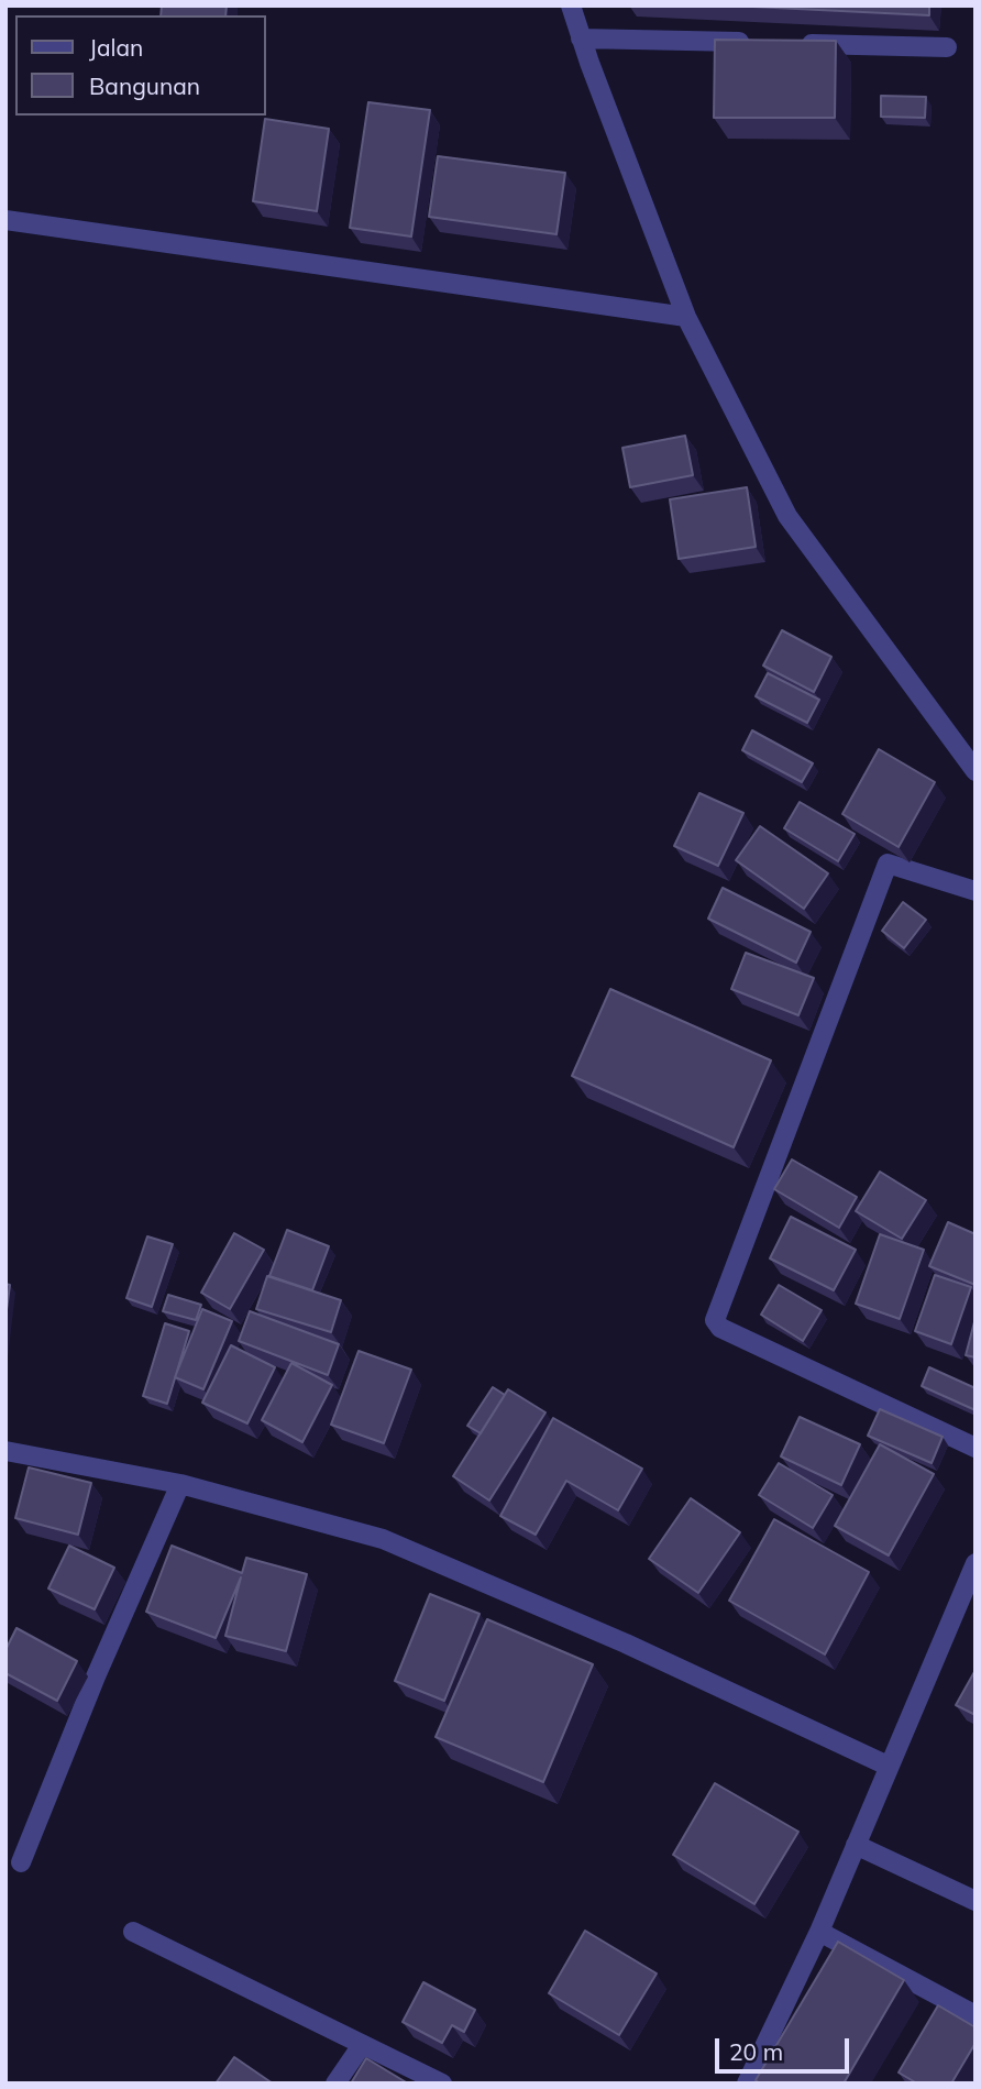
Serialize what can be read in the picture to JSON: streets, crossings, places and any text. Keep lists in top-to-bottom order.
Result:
{
  "legend": ["Jalan", "Bangunan"],
  "scale_bar": "20 m"
}
